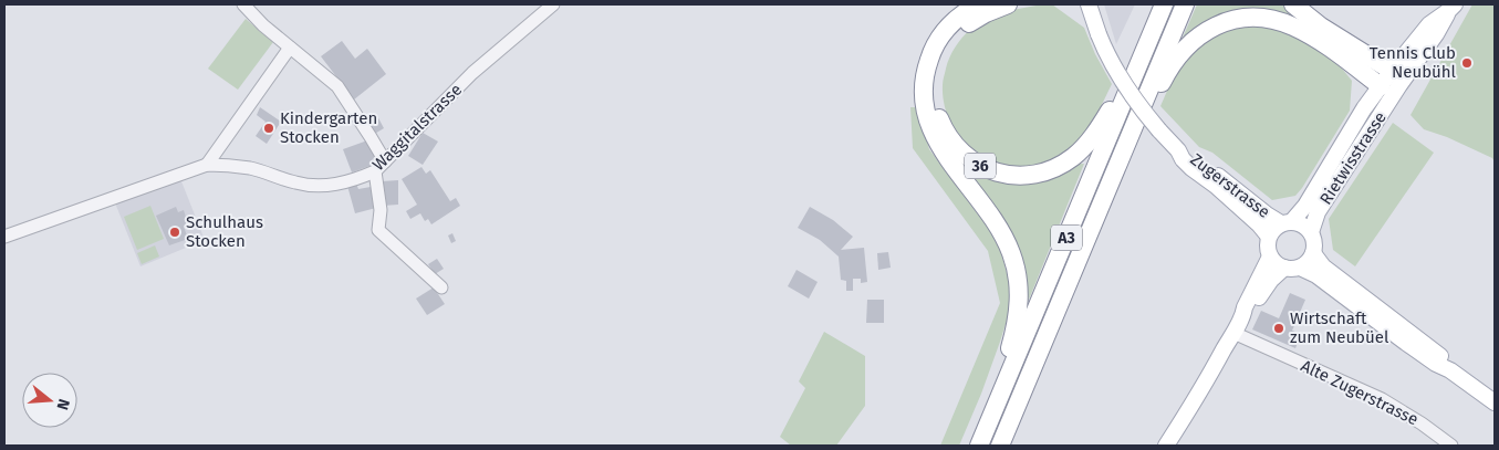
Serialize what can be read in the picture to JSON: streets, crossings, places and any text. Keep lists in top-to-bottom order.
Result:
{
  "streets": {
    "highway": ["36", "A3"],
    "main road": ["Rietwisstrasse", "Zugerstrasse"],
    "street": ["Waggitalstrasse", "Alte Zugerstrasse"]
  },
  "crossings": [
    ["Rietwisstrasse", "Zugerstrasse"],
    ["36", "A3"]
  ],
  "places": [
    "Tennis Club Neubühl",
    "Kindergarten Stocken",
    "Schulhaus Stocken",
    "Wirtschaft zum Neubüel"
  ],
  "north": "right"
}
